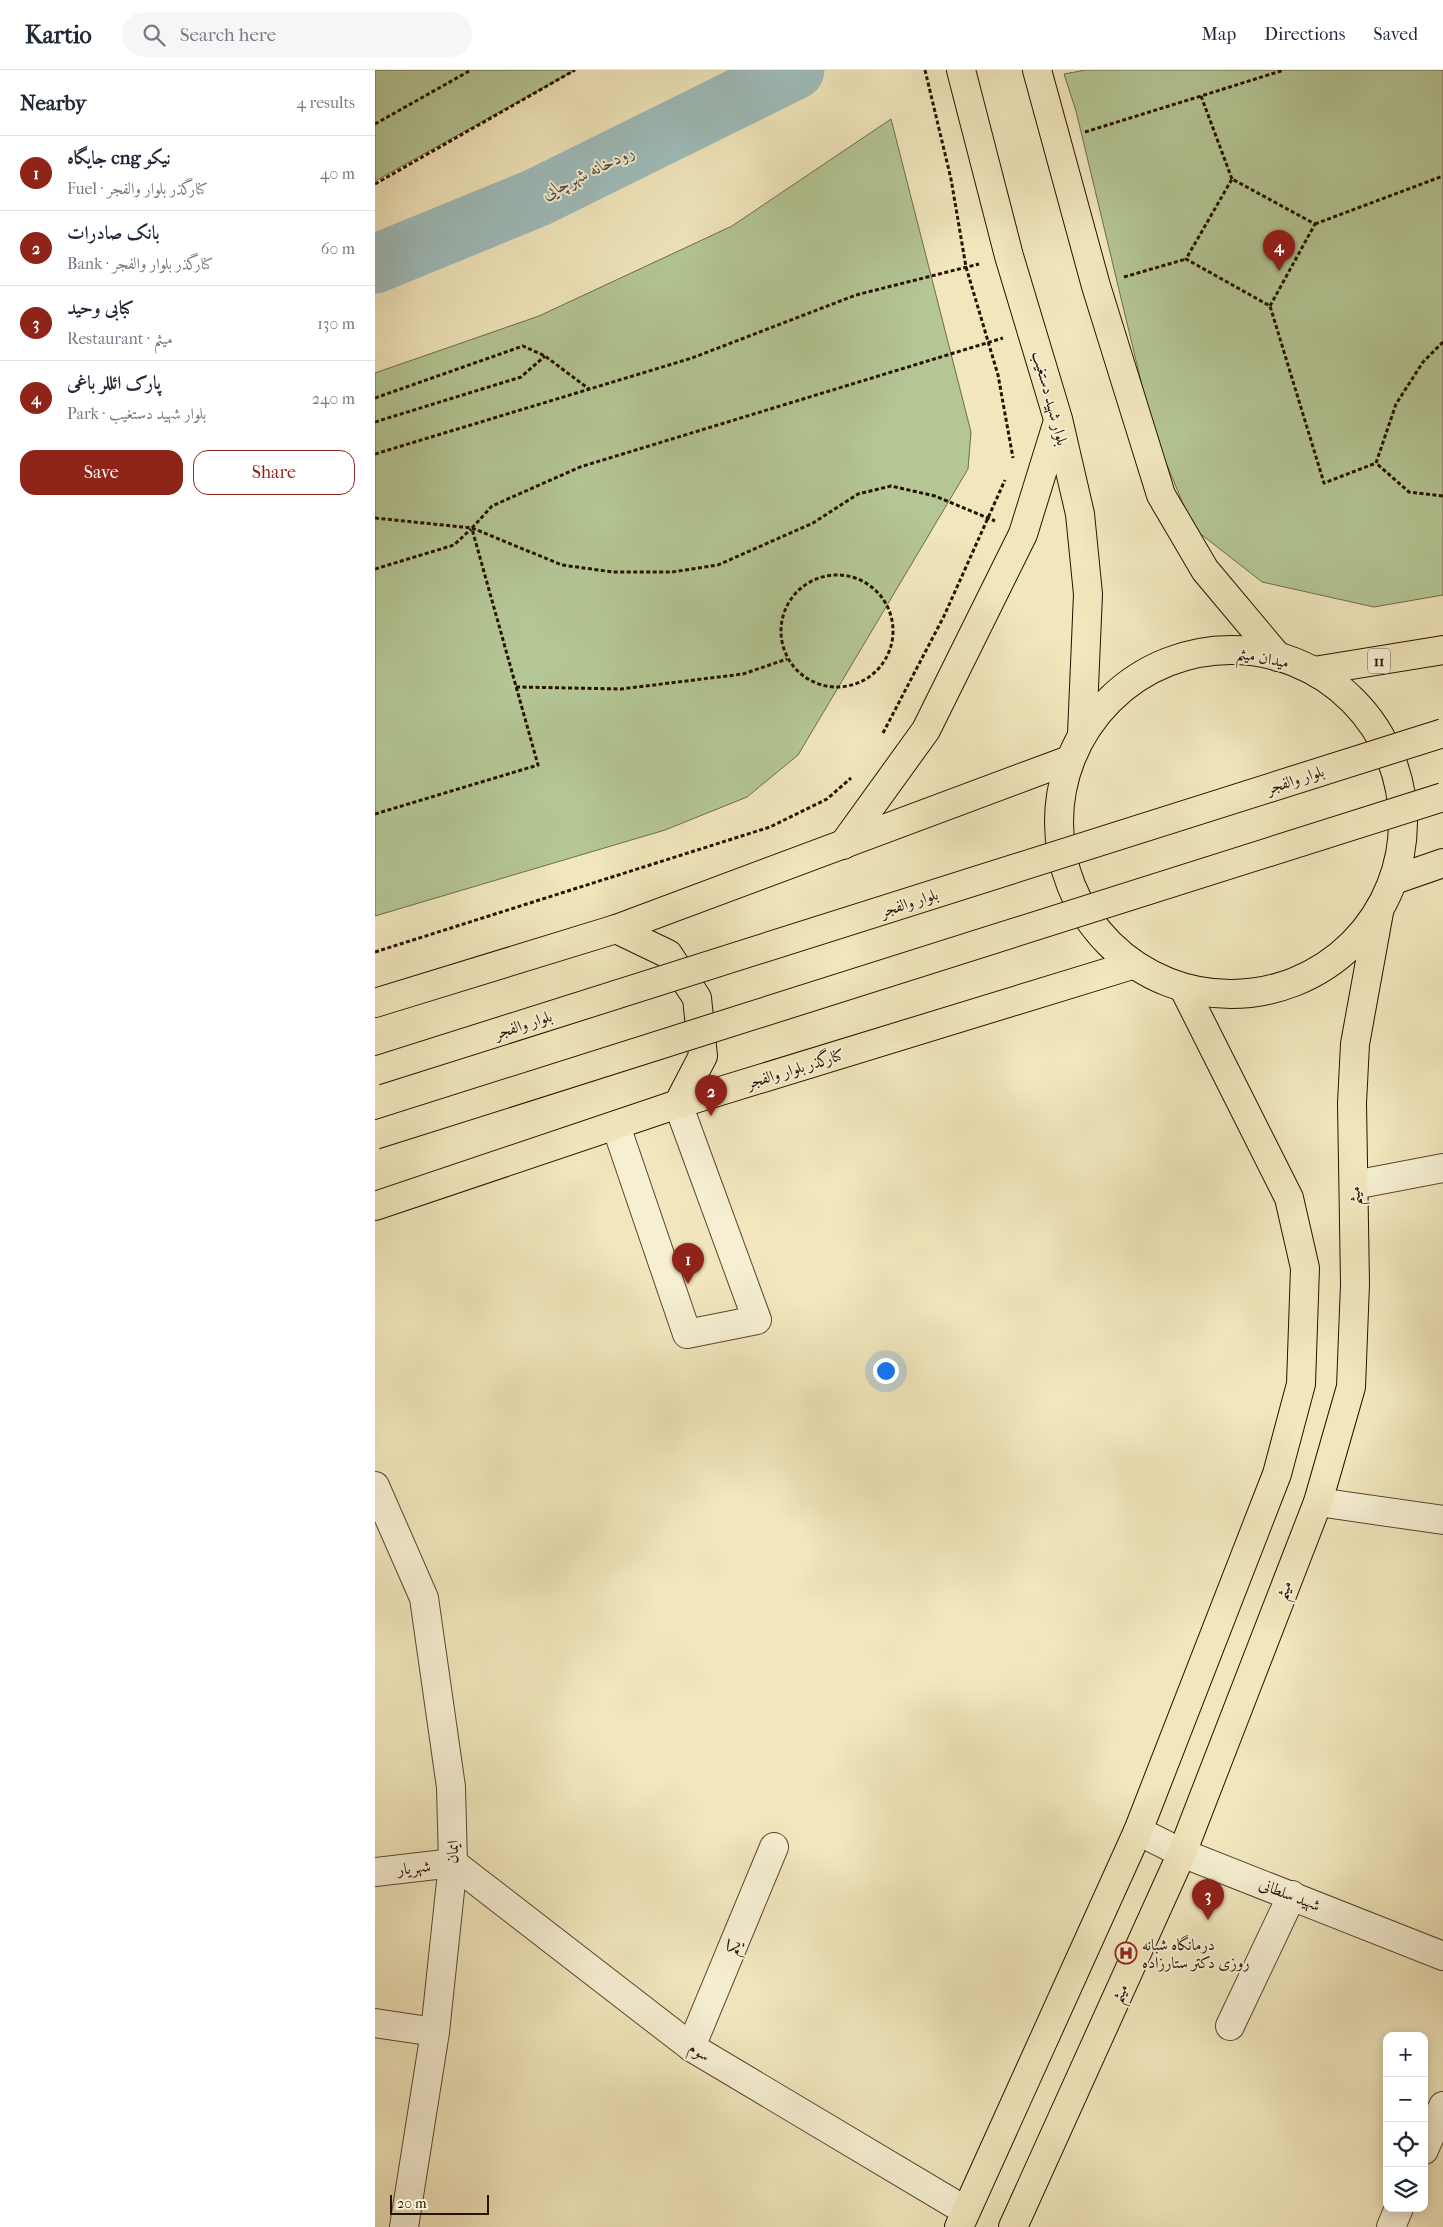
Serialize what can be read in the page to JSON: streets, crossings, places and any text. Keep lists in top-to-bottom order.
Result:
{
  "streets": {
    "main road": [
      "بلوار شهید دستغیب",
      "میدان میثم",
      "11",
      "بلوار والفجر",
      "کنارگذر بلوار والفجر",
      "میثم"
    ],
    "street": [
      "ایمان",
      "شهریار",
      "شهید سلطانی",
      "یکم",
      "سوم"
    ]
  },
  "crossings": [
    ["بلوار شهید دستغیب", "میدان میثم"],
    ["میدان میثم", "11"],
    ["میدان میثم", "کنارگذر بلوار والفجر"],
    ["میدان میثم", "میثم"],
    ["میثم", "شهید سلطانی"],
    ["ایمان", "شهریار"],
    ["ایمان", "سوم"],
    ["شهریار", "سوم"],
    ["یکم", "سوم"]
  ],
  "water": ["رودخانه شهرچایی"],
  "places": {
    "hospital": ["درمانگاه شبانه روزی دکتر ستارزاده"]
  },
  "scale_bar": "20 m",
  "page": {
    "header": "Kartio",
    "search": "Search here",
    "nav": ["Map", "Directions", "Saved"],
    "heading": ["Nearby", "4 results"],
    "list": [
      {
        "mark": "1",
        "name": "جایگاه cng نیکو",
        "note": "Fuel · کنارگذر بلوار والفجر",
        "value": "40 m"
      },
      {
        "mark": "2",
        "name": "بانک صادرات",
        "note": "Bank · کنارگذر بلوار والفجر",
        "value": "60 m"
      },
      {
        "mark": "3",
        "name": "کبابی وحید",
        "note": "Restaurant · میثم",
        "value": "130 m"
      },
      {
        "mark": "4",
        "name": "پارک ائللر باغی",
        "note": "Park · بلوار شهید دستغیب",
        "value": "240 m"
      }
    ],
    "pins": [
      "4",
      "2",
      "1",
      "3"
    ],
    "buttons": ["Save", "Share"],
    "map_buttons": ["+", "−"],
    "scale": "20 m"
  }
}
